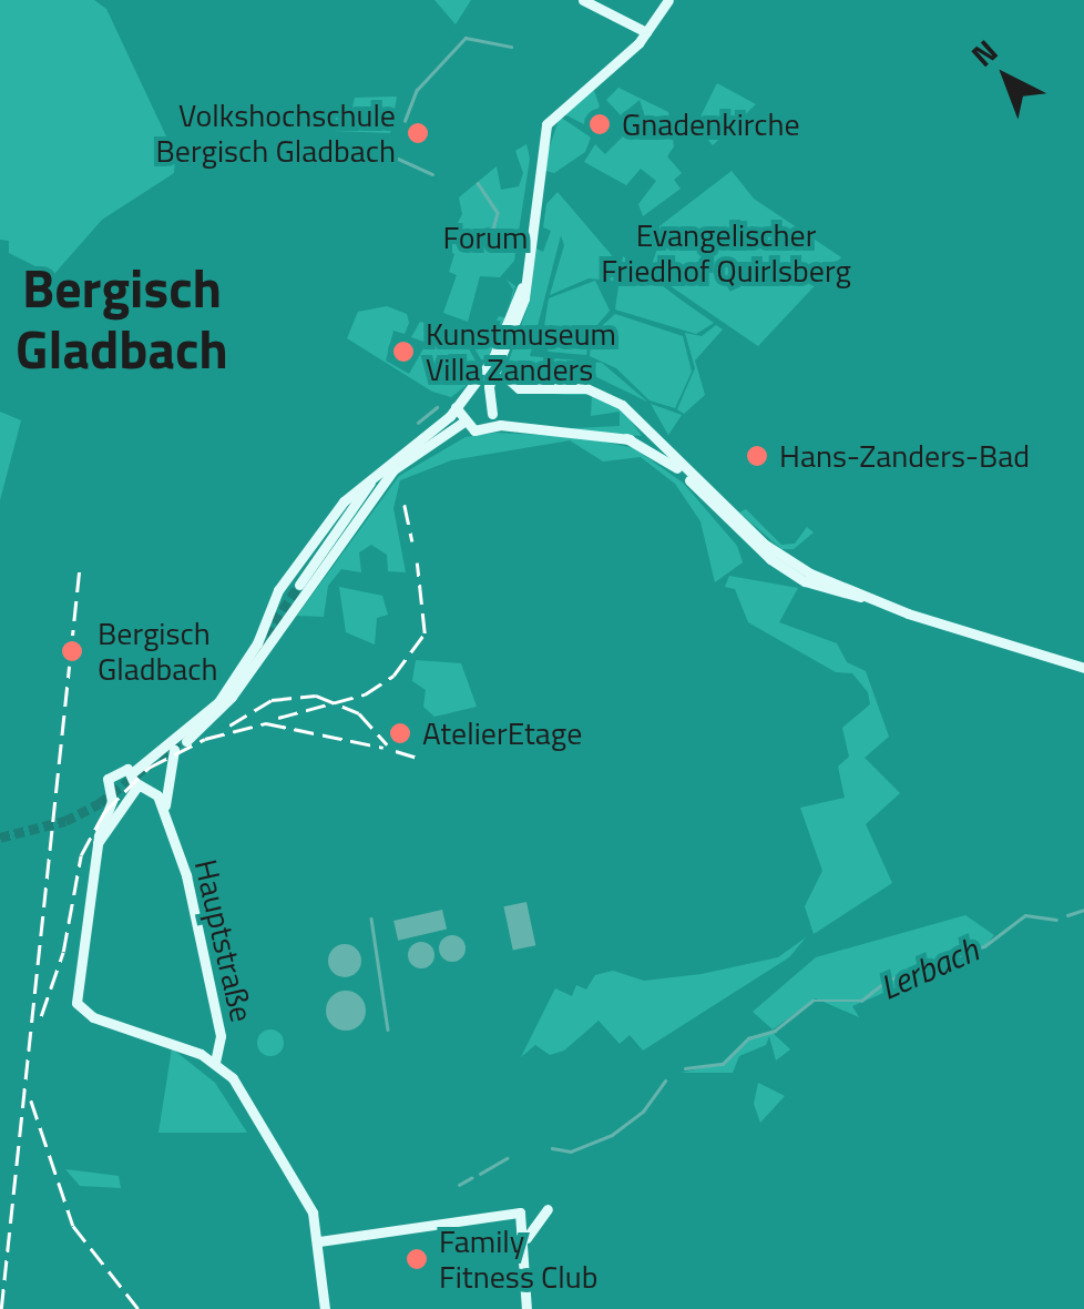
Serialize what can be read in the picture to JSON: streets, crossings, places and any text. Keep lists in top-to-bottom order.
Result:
{
  "streets": {
    "main road": ["Hauptstraße"]
  },
  "districts": ["Bergisch Gladbach"],
  "water": ["Lerbach"],
  "parks": ["Evangelischer Friedhof Quirlsberg", "Forum"],
  "places": [
    "Gnadenkirche",
    "Volkshochschule Bergisch Gladbach",
    "Kunstmuseum Villa Zanders",
    "Hans-Zanders-Bad",
    "Bergisch Gladbach",
    "AtelierEtage",
    "Family Fitness Club"
  ],
  "north": "top left"
}
